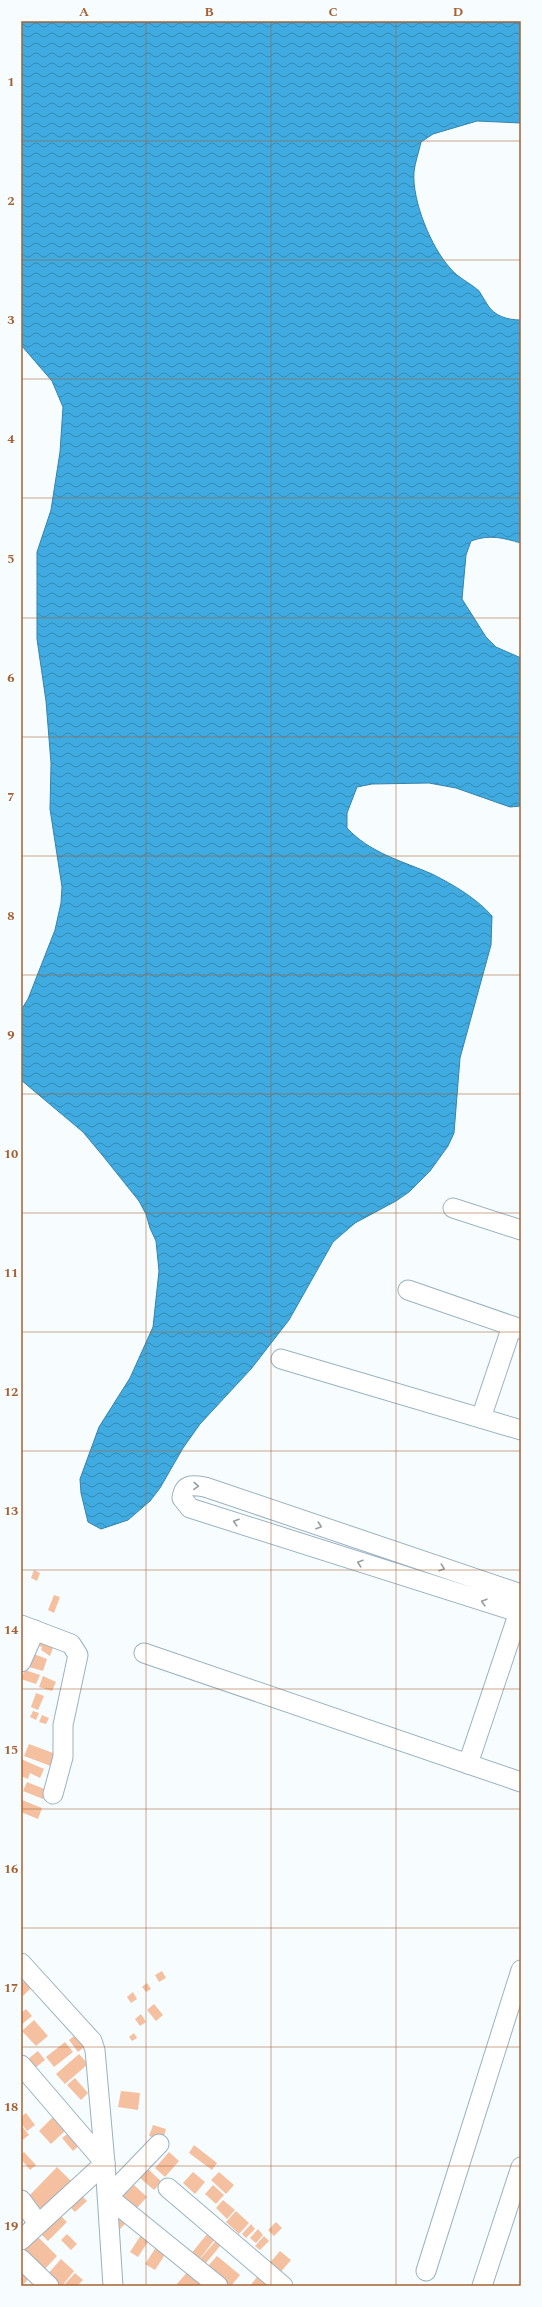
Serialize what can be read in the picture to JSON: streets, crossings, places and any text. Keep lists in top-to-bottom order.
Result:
{
  "grid": {
    "columns": [
      "A",
      "B",
      "C",
      "D"
    ],
    "rows": [
      "1",
      "2",
      "3",
      "4",
      "5",
      "6",
      "7",
      "8",
      "9",
      "10",
      "11",
      "12",
      "13",
      "14",
      "15",
      "16",
      "17",
      "18",
      "19"
    ]
  }
}
